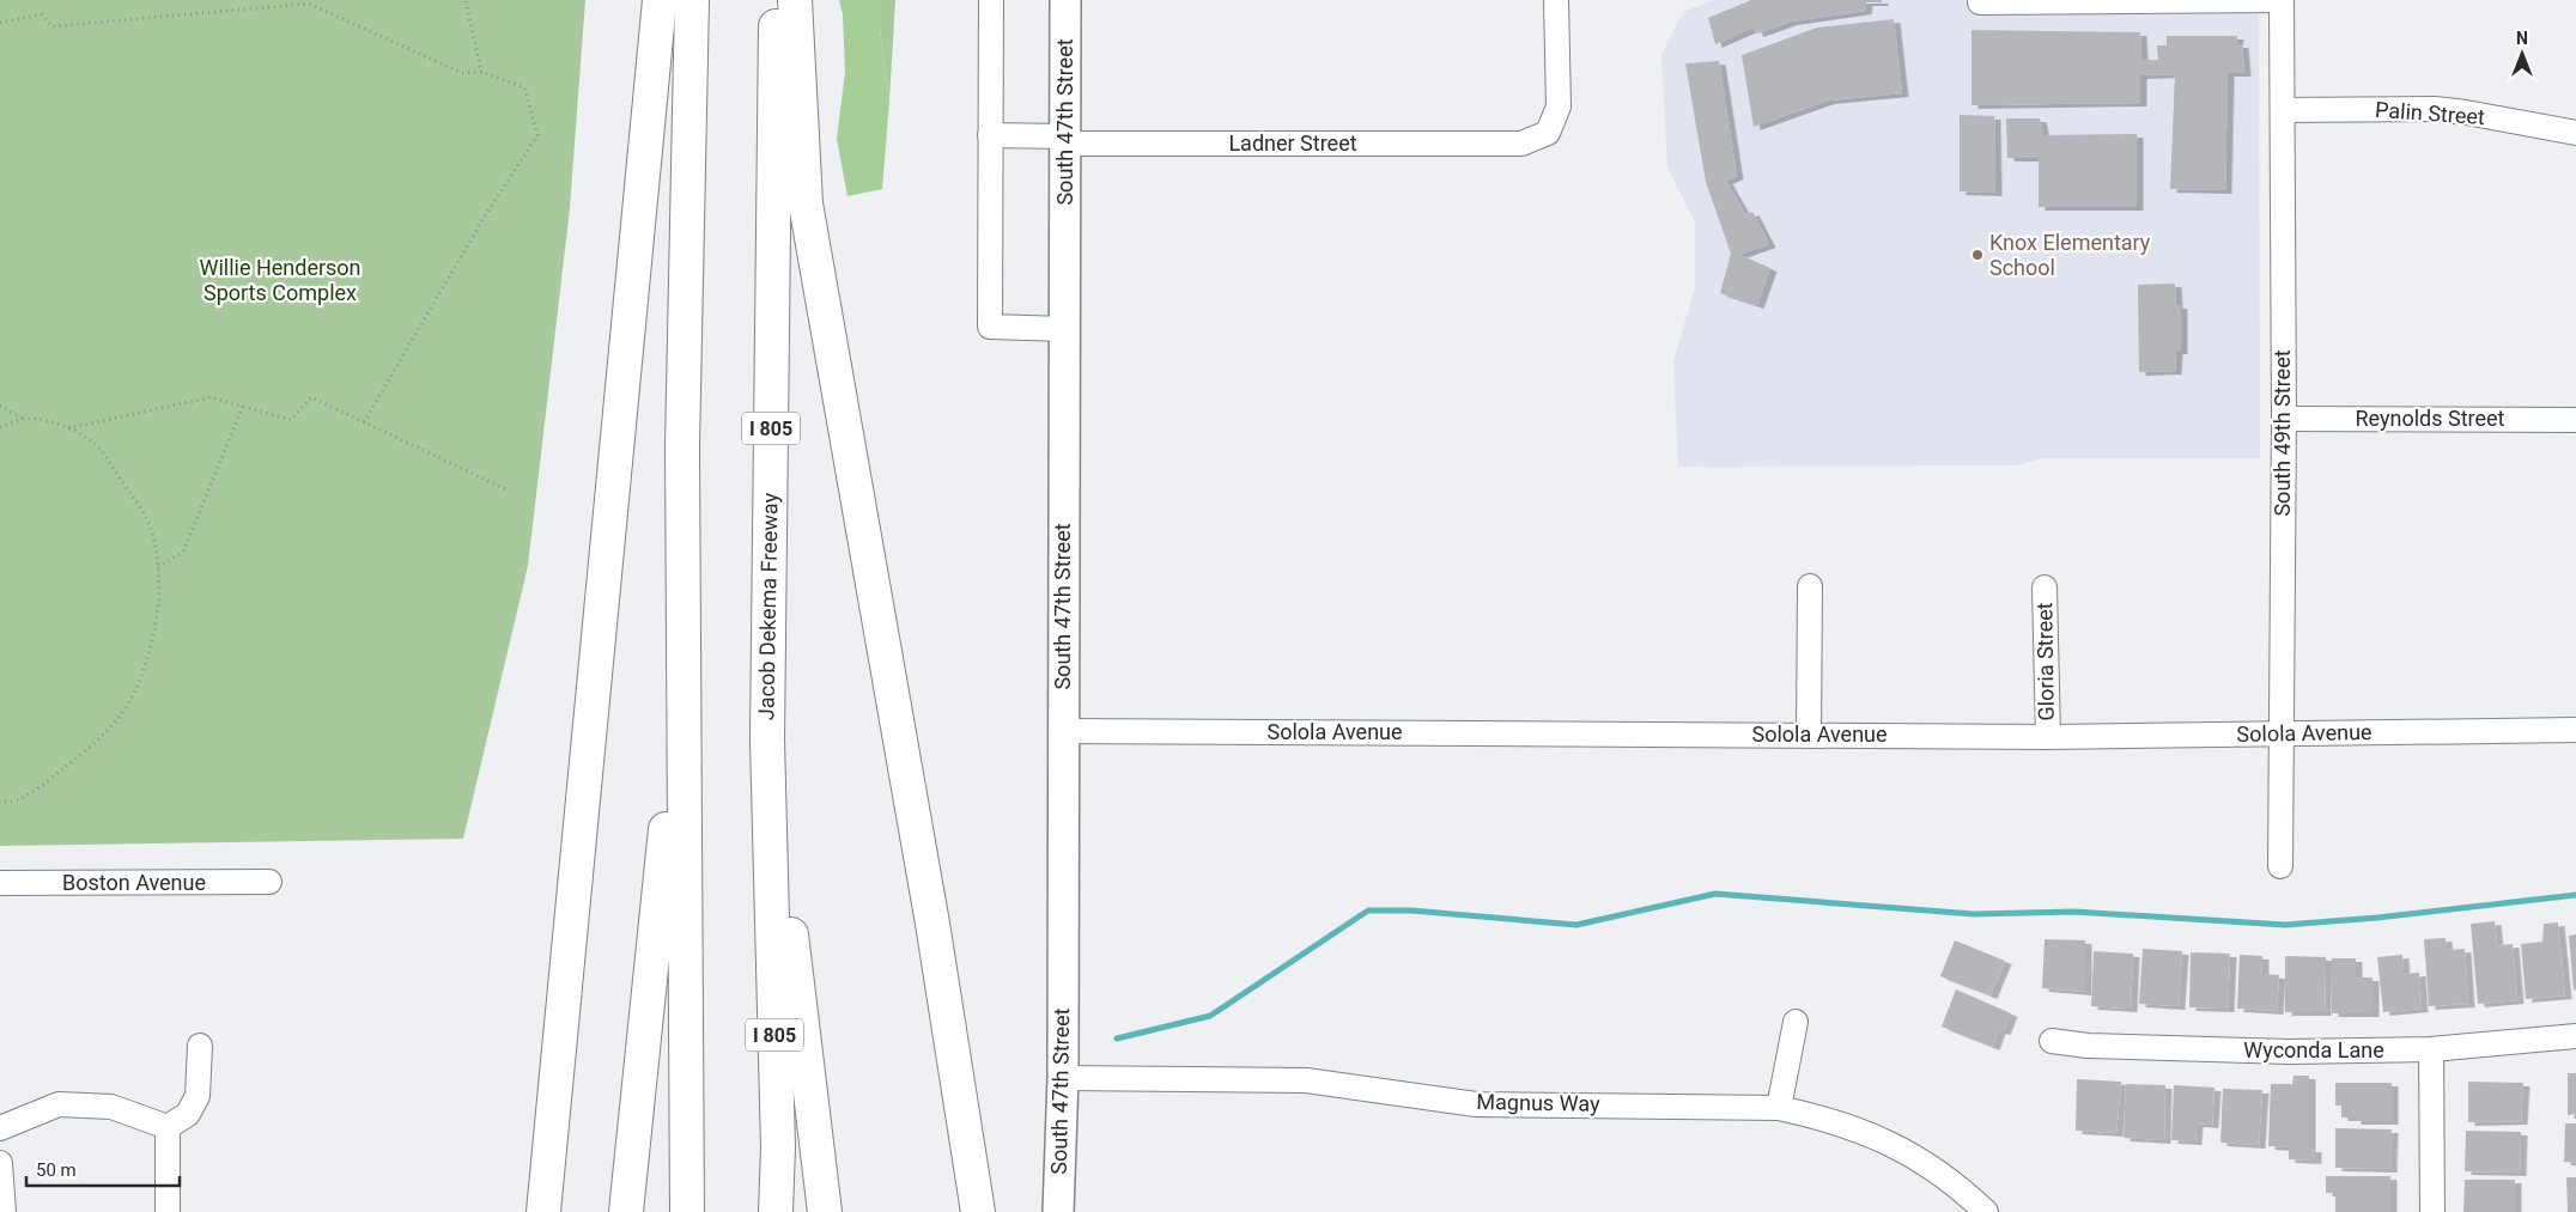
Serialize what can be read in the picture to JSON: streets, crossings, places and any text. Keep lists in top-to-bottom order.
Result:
{
  "streets": {
    "highway": ["I 805", "Jacob Dekema Freeway"],
    "main road": ["South 47th Street"],
    "street": [
      "Palin Street",
      "Ladner Street",
      "Reynolds Street",
      "South 49th Street",
      "Gloria Street",
      "Solola Avenue",
      "Boston Avenue",
      "Wyconda Lane",
      "Magnus Way"
    ]
  },
  "crossings": [
    ["Palin Street", "South 49th Street"],
    ["South 47th Street", "Ladner Street"],
    ["South 47th Street", "Solola Avenue"],
    ["South 47th Street", "Magnus Way"],
    ["Reynolds Street", "South 49th Street"],
    ["South 49th Street", "Solola Avenue"],
    ["Gloria Street", "Solola Avenue"]
  ],
  "parks": ["Willie Henderson Sports Complex"],
  "places": ["Knox Elementary School"],
  "scale_bar": "50 m",
  "north": "top"
}
